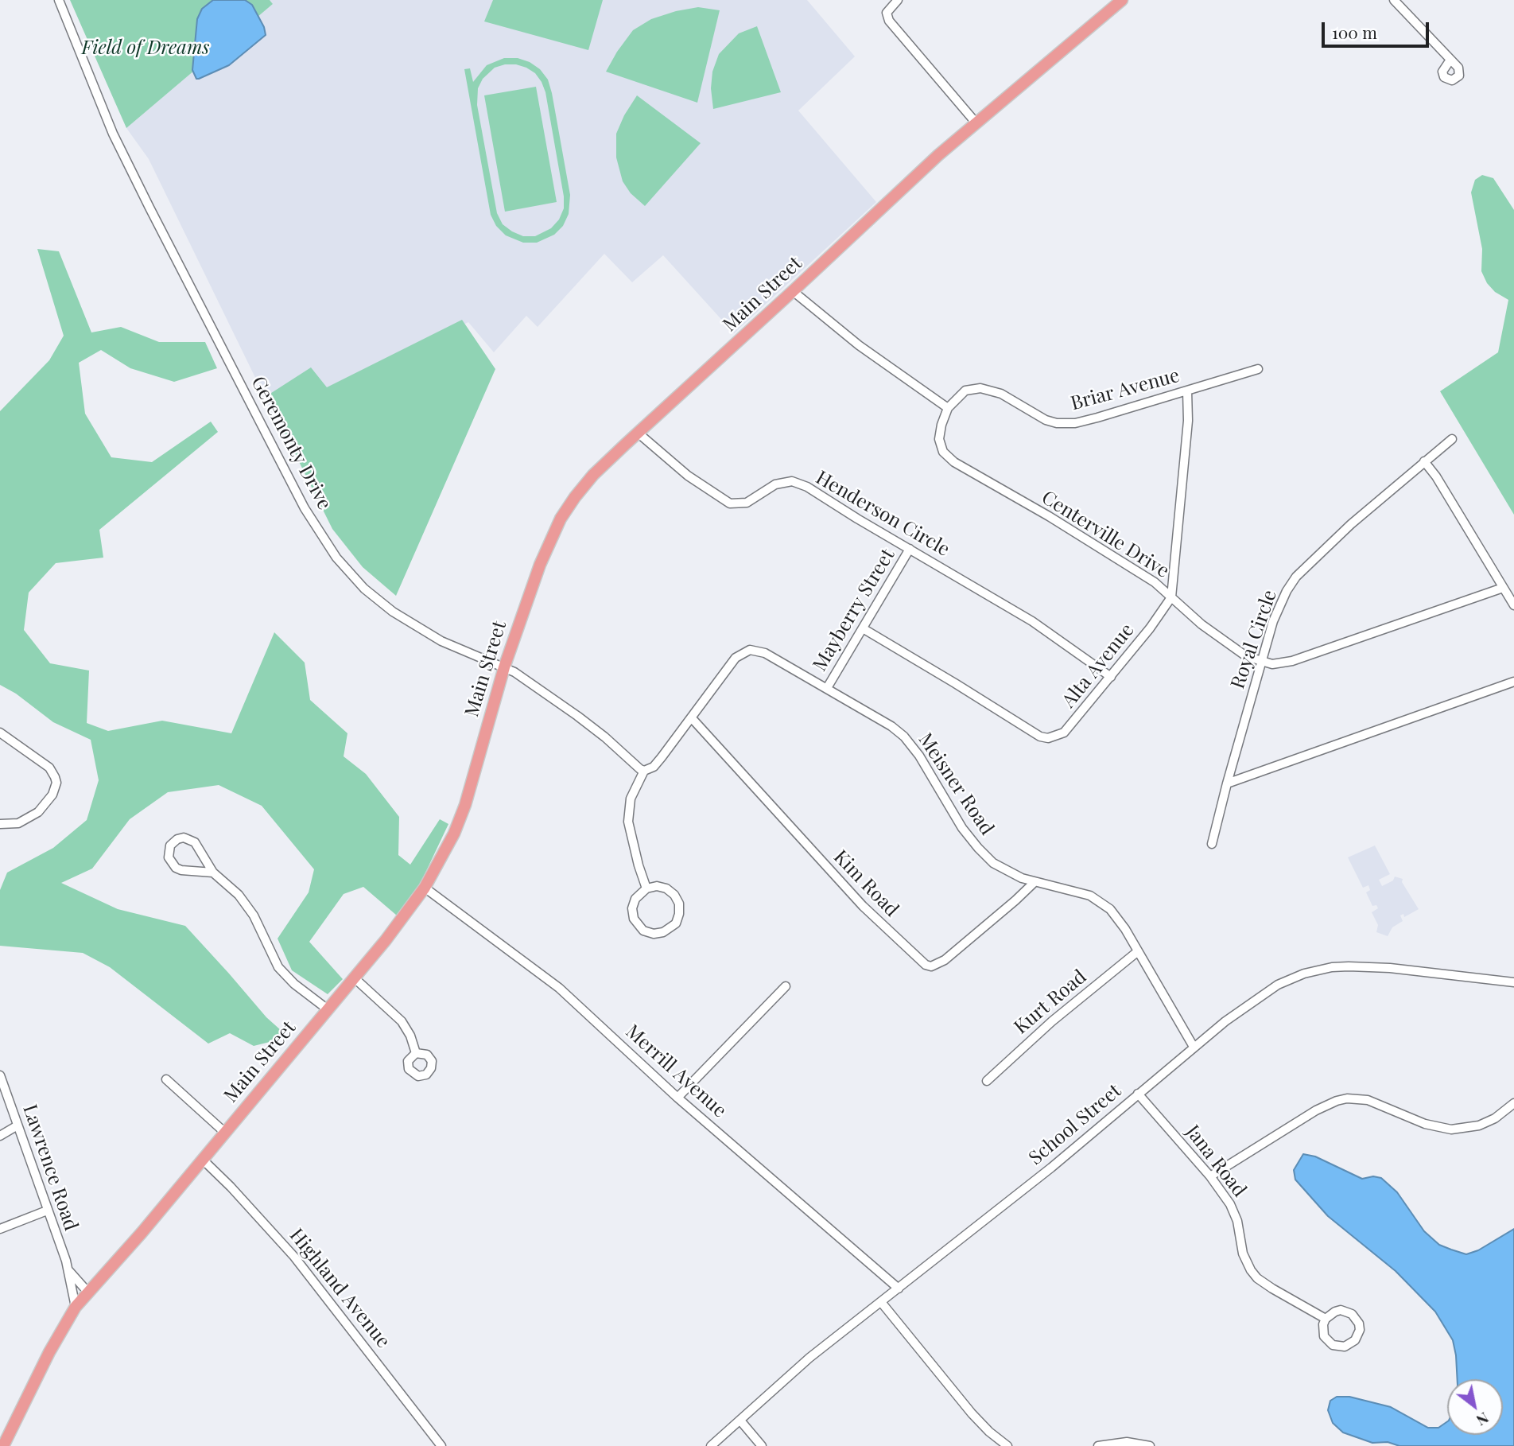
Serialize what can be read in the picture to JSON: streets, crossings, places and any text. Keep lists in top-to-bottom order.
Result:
{
  "streets": {
    "main road": ["Main Street"],
    "street": [
      "Briar Avenue",
      "Geremonty Drive",
      "Henderson Circle",
      "Centerville Drive",
      "Mayberry Street",
      "Royal Circle",
      "Alta Avenue",
      "Meisner Road",
      "Kim Road",
      "Kurt Road",
      "Merrill Avenue",
      "School Street",
      "Jana Road",
      "Lawrence Road",
      "Highland Avenue"
    ]
  },
  "crossings": [
    ["Main Street", "Geremonty Drive"],
    ["Main Street", "Henderson Circle"],
    ["Main Street", "Merrill Avenue"],
    ["Main Street", "Lawrence Road"],
    ["Main Street", "Highland Avenue"],
    ["Briar Avenue", "Centerville Drive"],
    ["Briar Avenue", "Alta Avenue"],
    ["Geremonty Drive", "Meisner Road"],
    ["Henderson Circle", "Mayberry Street"],
    ["Henderson Circle", "Alta Avenue"],
    ["Centerville Drive", "Royal Circle"],
    ["Centerville Drive", "Alta Avenue"],
    ["Mayberry Street", "Alta Avenue"],
    ["Mayberry Street", "Meisner Road"],
    ["Meisner Road", "Kim Road"],
    ["Meisner Road", "Kurt Road"],
    ["Meisner Road", "School Street"],
    ["Merrill Avenue", "School Street"],
    ["School Street", "Jana Road"]
  ],
  "parks": ["Field of Dreams"],
  "scale_bar": "100 m",
  "north": "bottom right"
}
